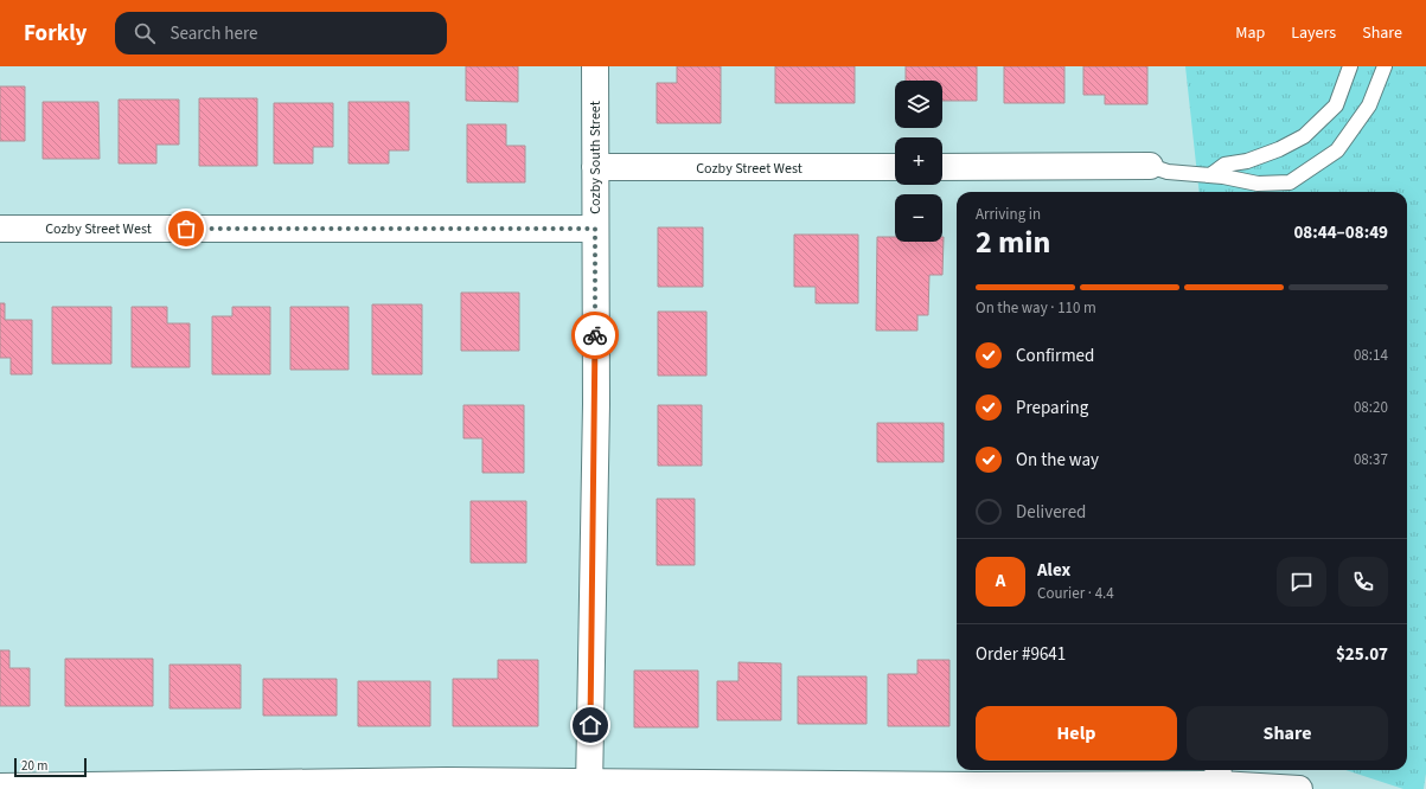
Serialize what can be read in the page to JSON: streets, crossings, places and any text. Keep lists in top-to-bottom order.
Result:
{
  "streets": {
    "street": ["Cozby South Street", "Cozby Street West"]
  },
  "crossings": [
    ["Cozby South Street", "Cozby Street West"]
  ],
  "scale_bar": "20 m",
  "page": {
    "header": "Forkly",
    "search": "Search here",
    "nav": ["Map", "Layers", "Share"],
    "map_buttons": ["+", "−"],
    "heading": ["2 min", "Arriving in", "08:44–08:49"],
    "panel": [
      "Alex",
      "Courier · 4.4",
      "Order #9641",
      "$25.07"
    ],
    "bar": "On the way · 110 m",
    "list": [
      ["Confirmed", "08:14"],
      ["Preparing", "08:20"],
      ["On the way", "08:37"],
      "Delivered"
    ],
    "round": "A",
    "buttons": ["Help", "Share"],
    "scale": "20 m"
  }
}
